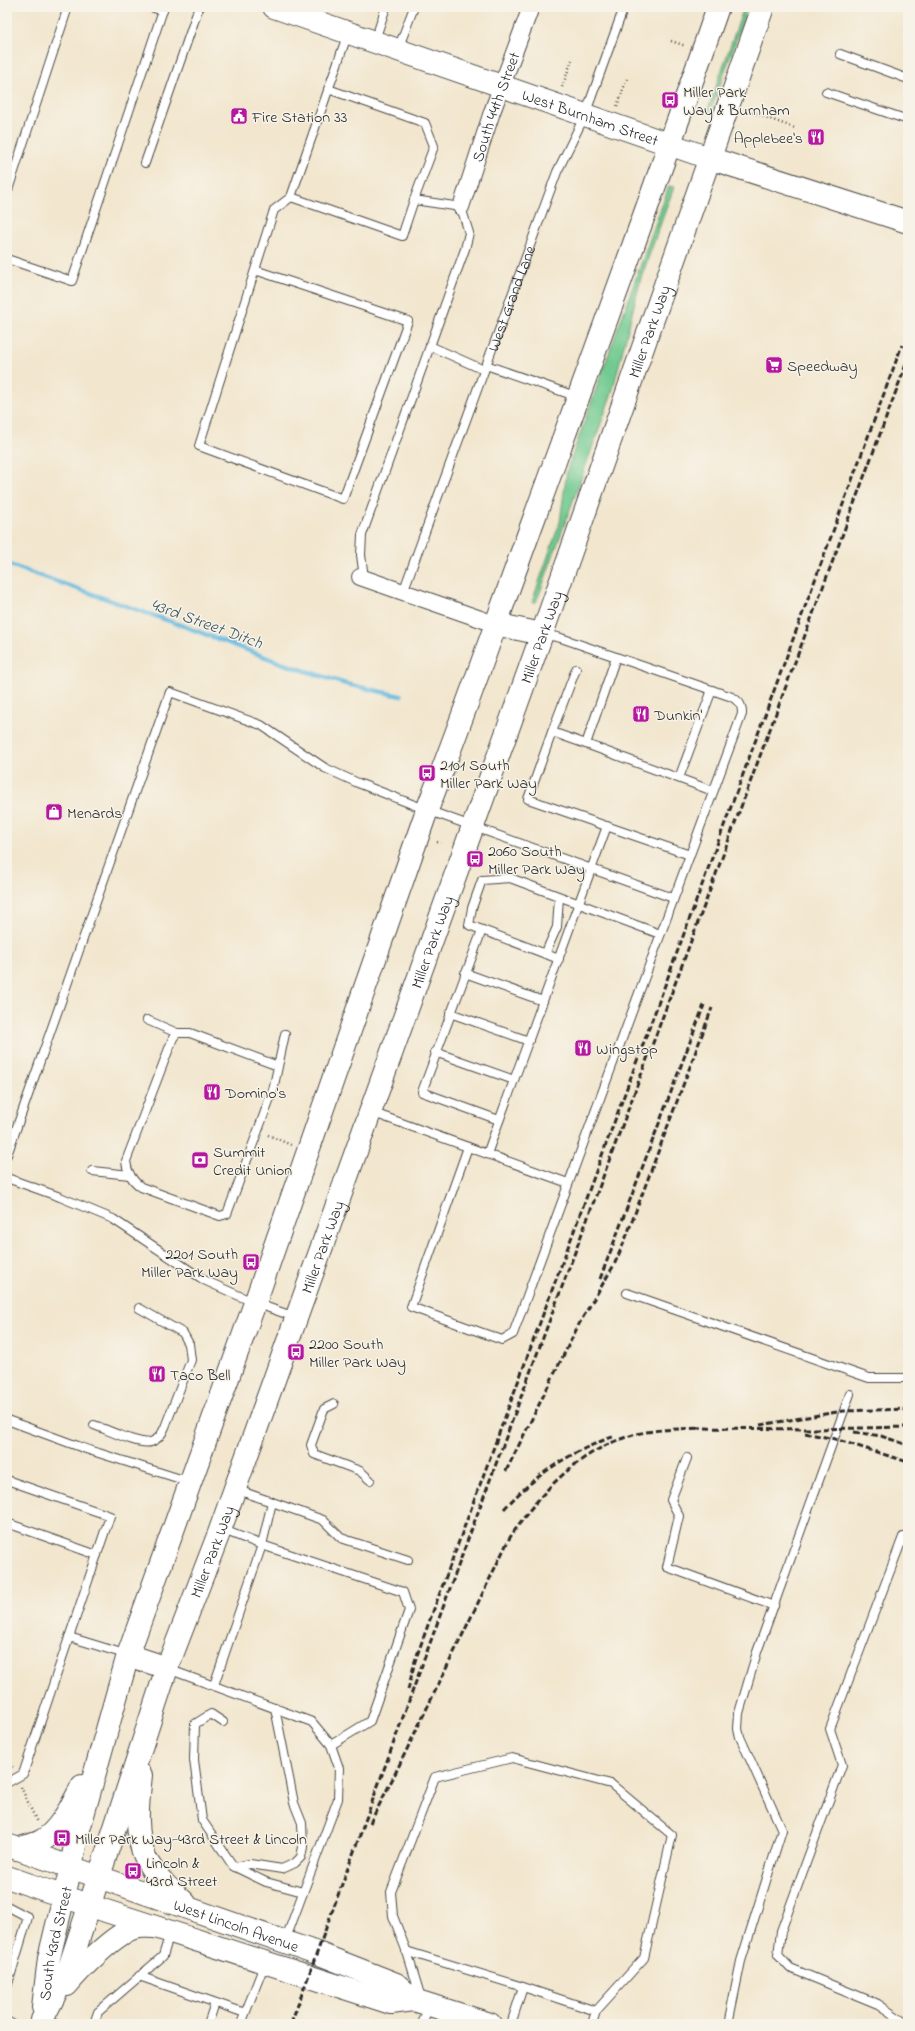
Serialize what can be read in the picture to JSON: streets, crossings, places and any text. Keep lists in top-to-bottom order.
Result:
{
  "streets": {
    "main road": [
      "West Burnham Street",
      "Miller Park Way",
      "West Lincoln Avenue",
      "South 43rd Street"
    ],
    "street": ["South 44th Street"],
    "lane": ["West Grand Lane"]
  },
  "crossings": [
    ["South 44th Street", "West Burnham Street"],
    ["West Burnham Street", "West Grand Lane"],
    ["West Burnham Street", "Miller Park Way"],
    ["Miller Park Way", "West Lincoln Avenue"],
    ["Miller Park Way", "South 43rd Street"],
    ["West Lincoln Avenue", "South 43rd Street"]
  ],
  "water": ["43rd Street Ditch"],
  "places": {
    "bus stop": [
      "Miller Park Way & Burnham",
      "2101 South Miller Park Way",
      "2060 South Miller Park Way",
      "2201 South Miller Park Way",
      "2200 South Miller Park Way",
      "Miller Park Way-43rd Street & Lincoln",
      "Lincoln & 43rd Street"
    ],
    "public building": ["Fire Station 33"],
    "restaurant": [
      "Applebee's",
      "Dunkin'",
      "Wingstop",
      "Domino's",
      "Taco Bell"
    ],
    "supermarket": ["Speedway"],
    "shop": ["Menards"],
    "bank": ["Summit Credit Union"]
  }
}
